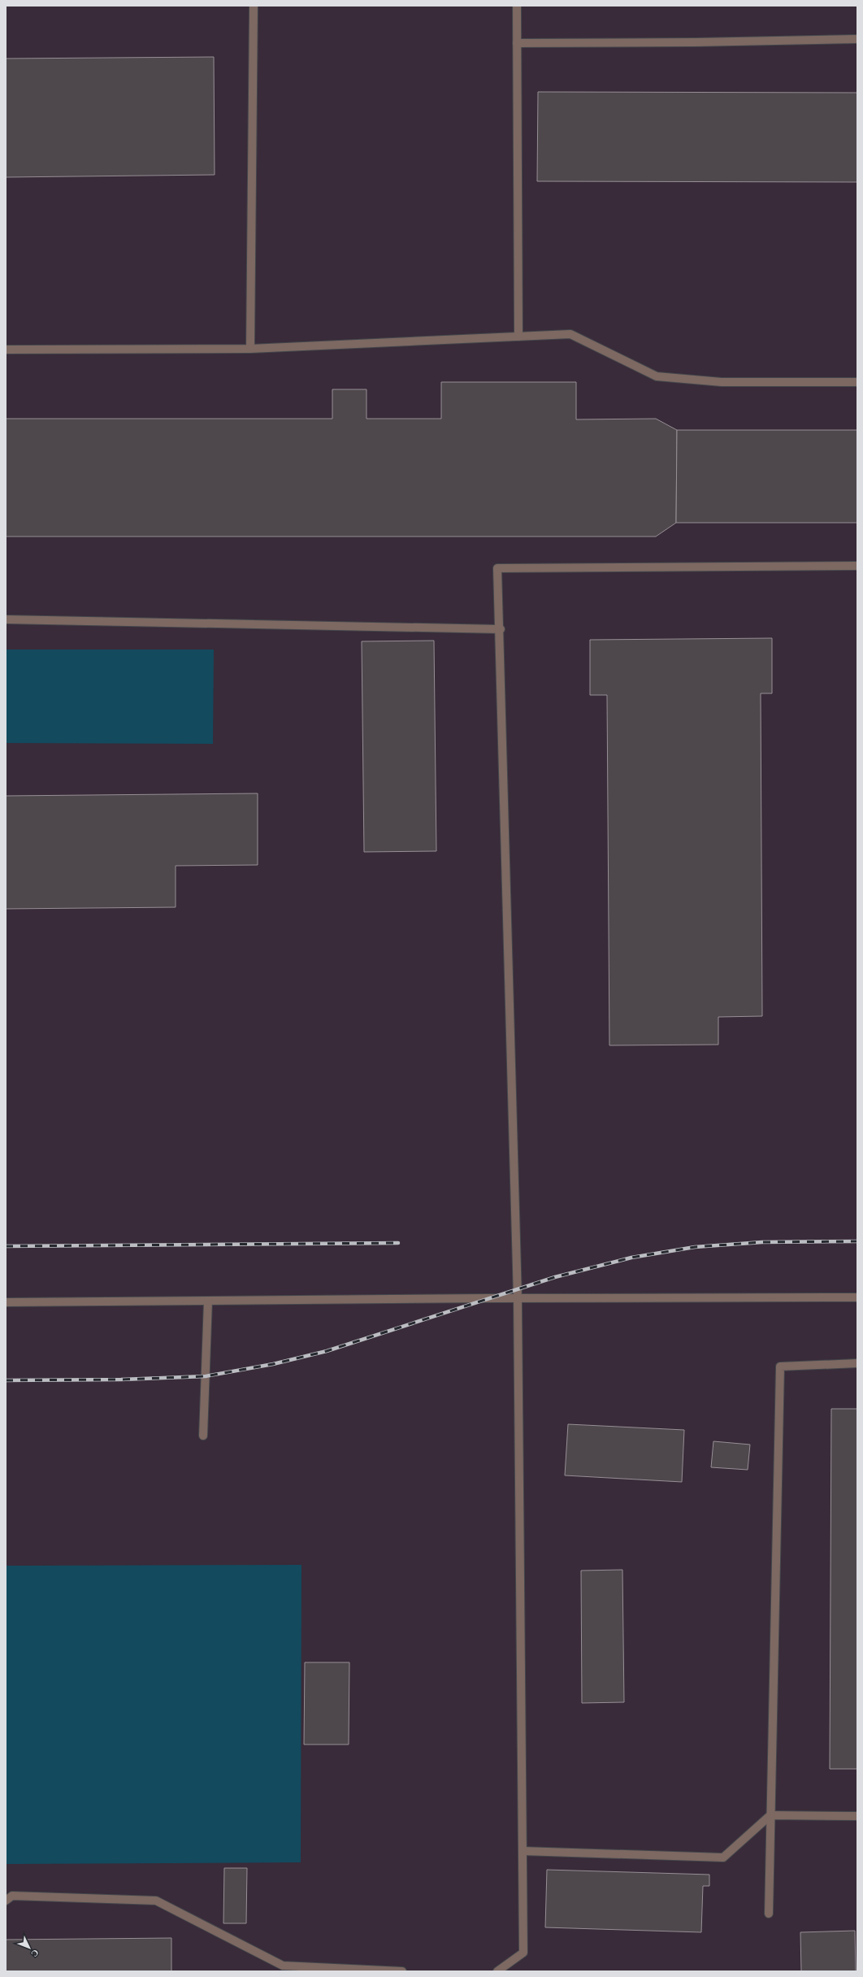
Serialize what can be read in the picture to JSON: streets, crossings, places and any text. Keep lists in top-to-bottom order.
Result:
{
  "north": "bottom right"
}
